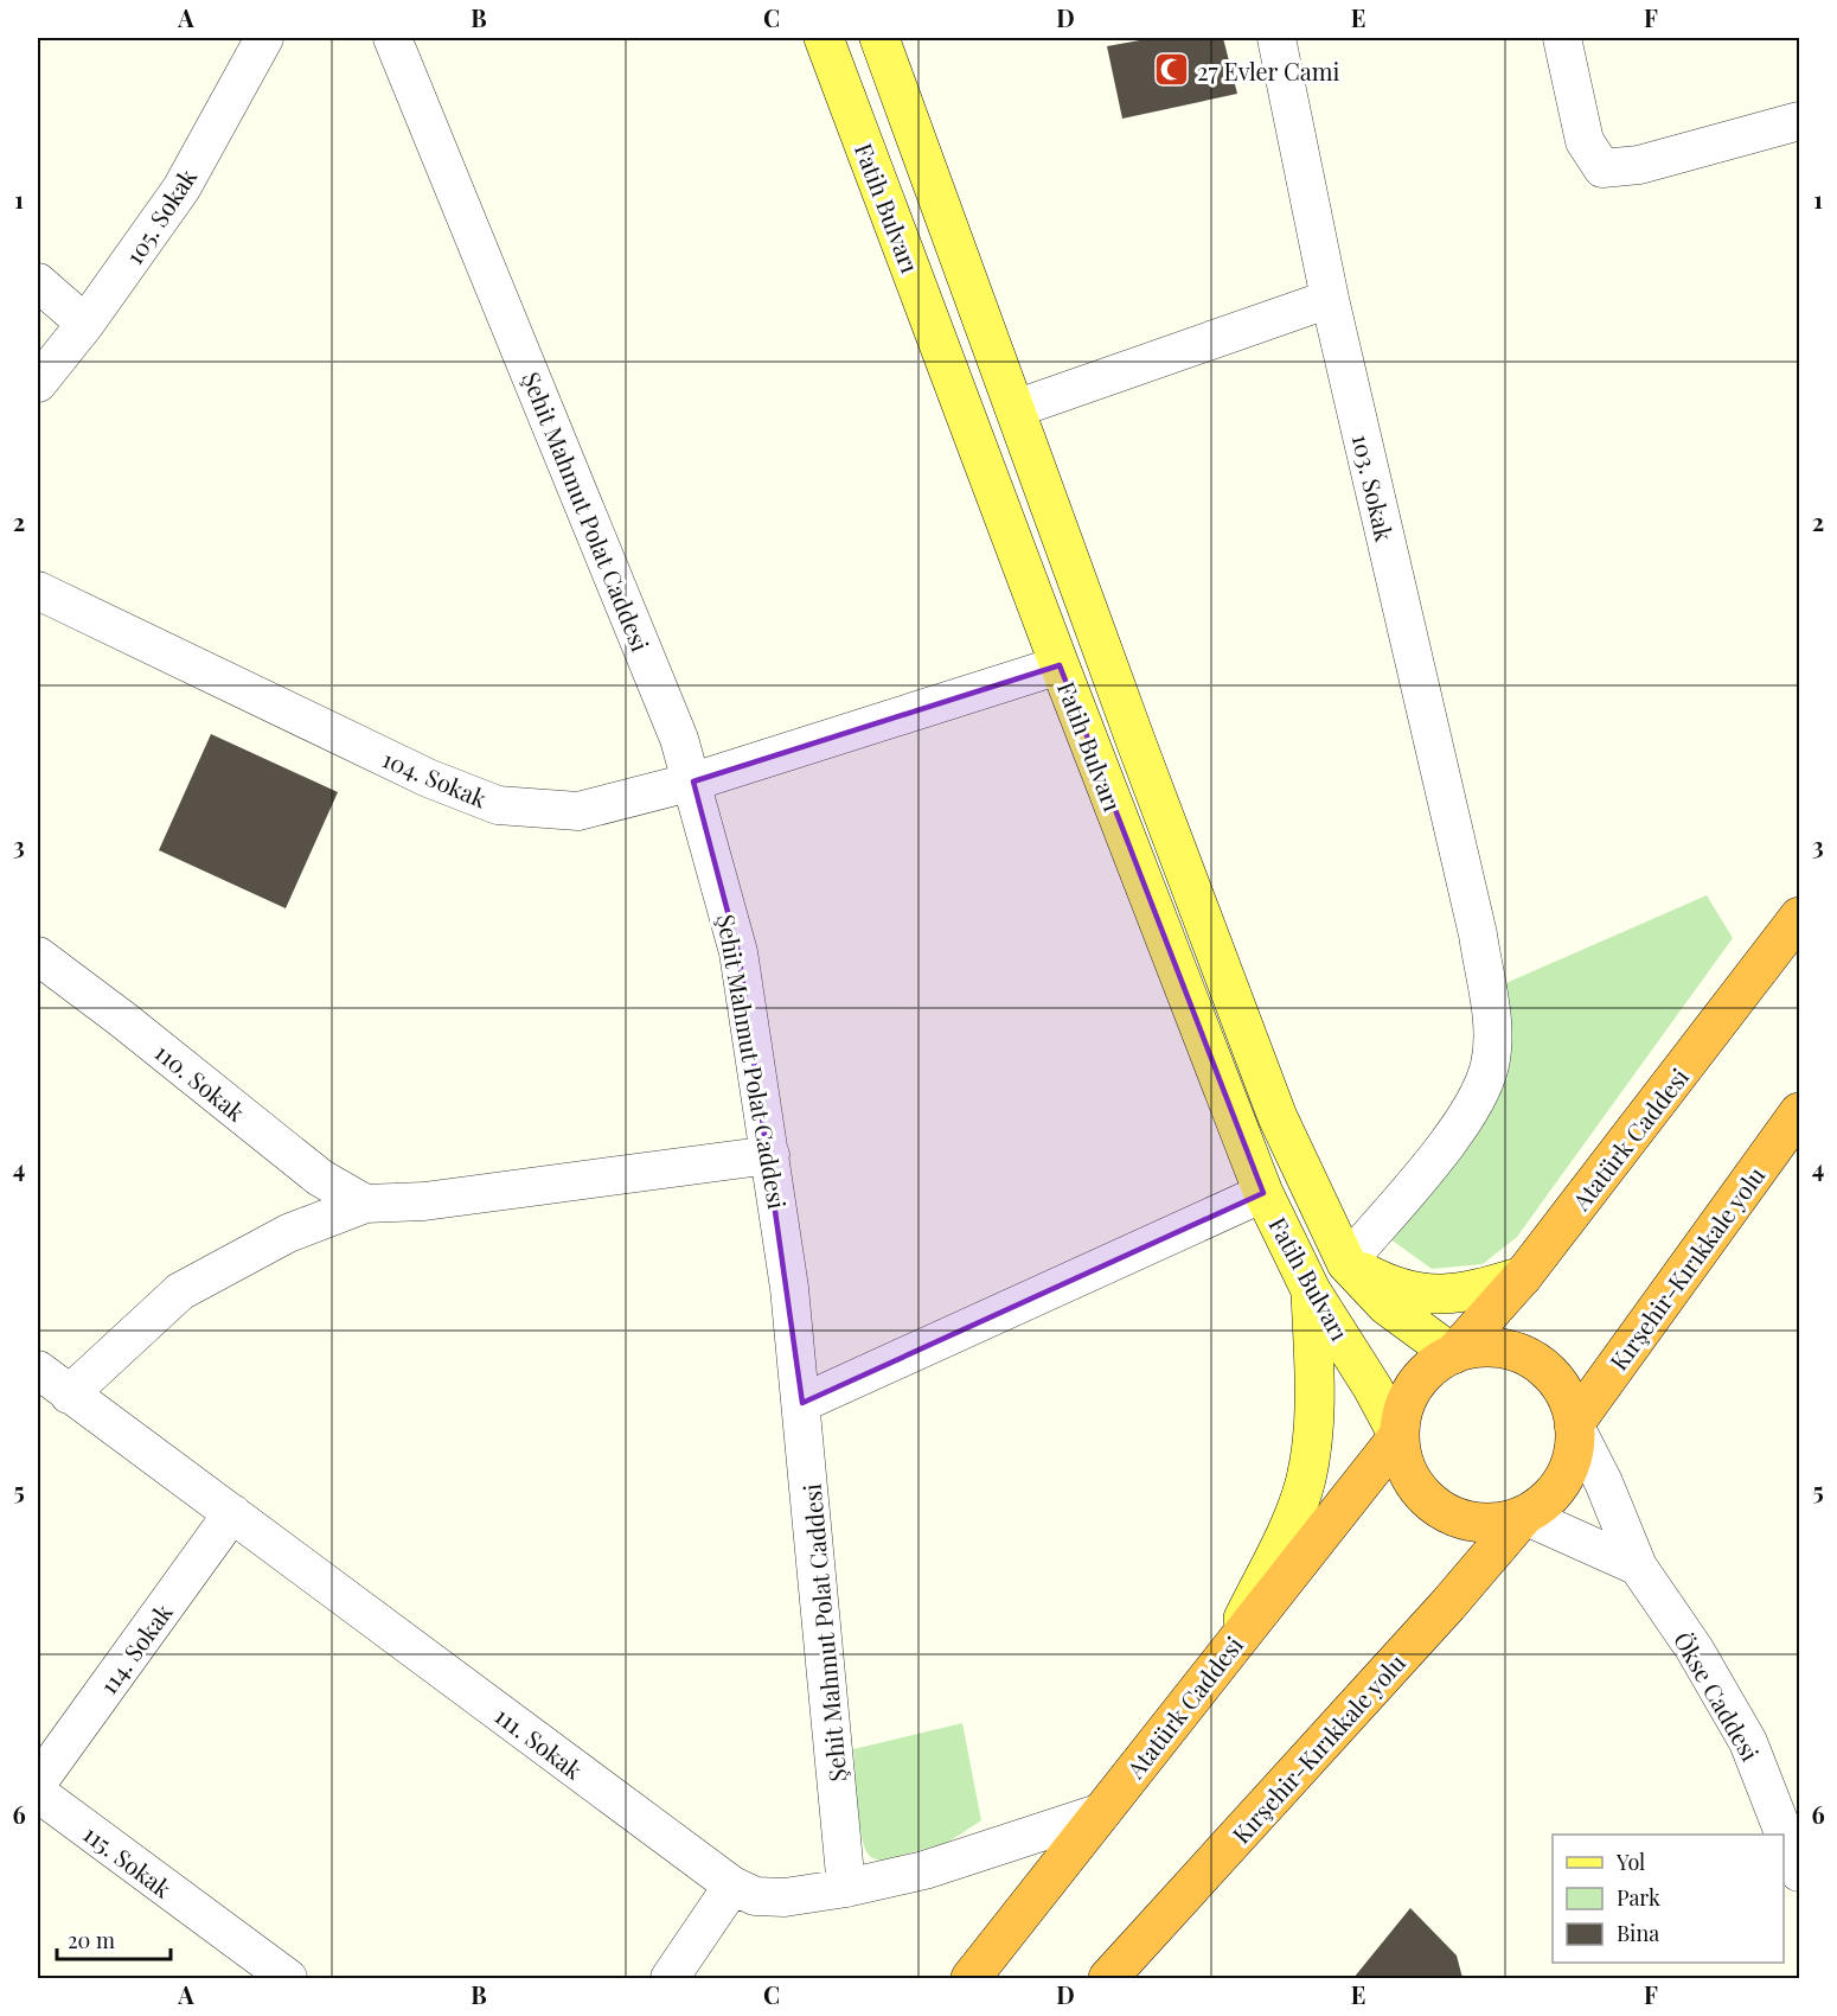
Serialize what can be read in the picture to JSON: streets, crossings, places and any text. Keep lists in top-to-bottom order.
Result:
{
  "streets": {
    "highway": ["Atatürk Caddesi", "Kırşehir-Kırıkkale yolu"],
    "main road": ["Fatih Bulvarı"],
    "street": [
      "105. Sokak",
      "103. Sokak",
      "Şehit Mahmut Polat Caddesi",
      "104. Sokak",
      "110. Sokak",
      "114. Sokak",
      "Ökse Caddesi",
      "111. Sokak",
      "115. Sokak"
    ]
  },
  "crossings": [
    ["Fatih Bulvarı", "103. Sokak"],
    ["Fatih Bulvarı", "104. Sokak"],
    ["Fatih Bulvarı", "Atatürk Caddesi"],
    ["Fatih Bulvarı", "Kırşehir-Kırıkkale yolu"],
    ["Fatih Bulvarı", "Ökse Caddesi"],
    ["Şehit Mahmut Polat Caddesi", "104. Sokak"],
    ["Şehit Mahmut Polat Caddesi", "111. Sokak"],
    ["Atatürk Caddesi", "Kırşehir-Kırıkkale yolu"],
    ["Atatürk Caddesi", "Ökse Caddesi"],
    ["Atatürk Caddesi", "111. Sokak"],
    ["Kırşehir-Kırıkkale yolu", "Ökse Caddesi"],
    ["114. Sokak", "111. Sokak"]
  ],
  "places": {
    "mosque": ["27 Evler Cami"]
  },
  "legend": ["Yol", "Park", "Bina"],
  "scale_bar": "20 m",
  "grid": {
    "columns": [
      "A",
      "B",
      "C",
      "D",
      "E",
      "F"
    ],
    "rows": [
      "1",
      "2",
      "3",
      "4",
      "5",
      "6"
    ]
  }
}
